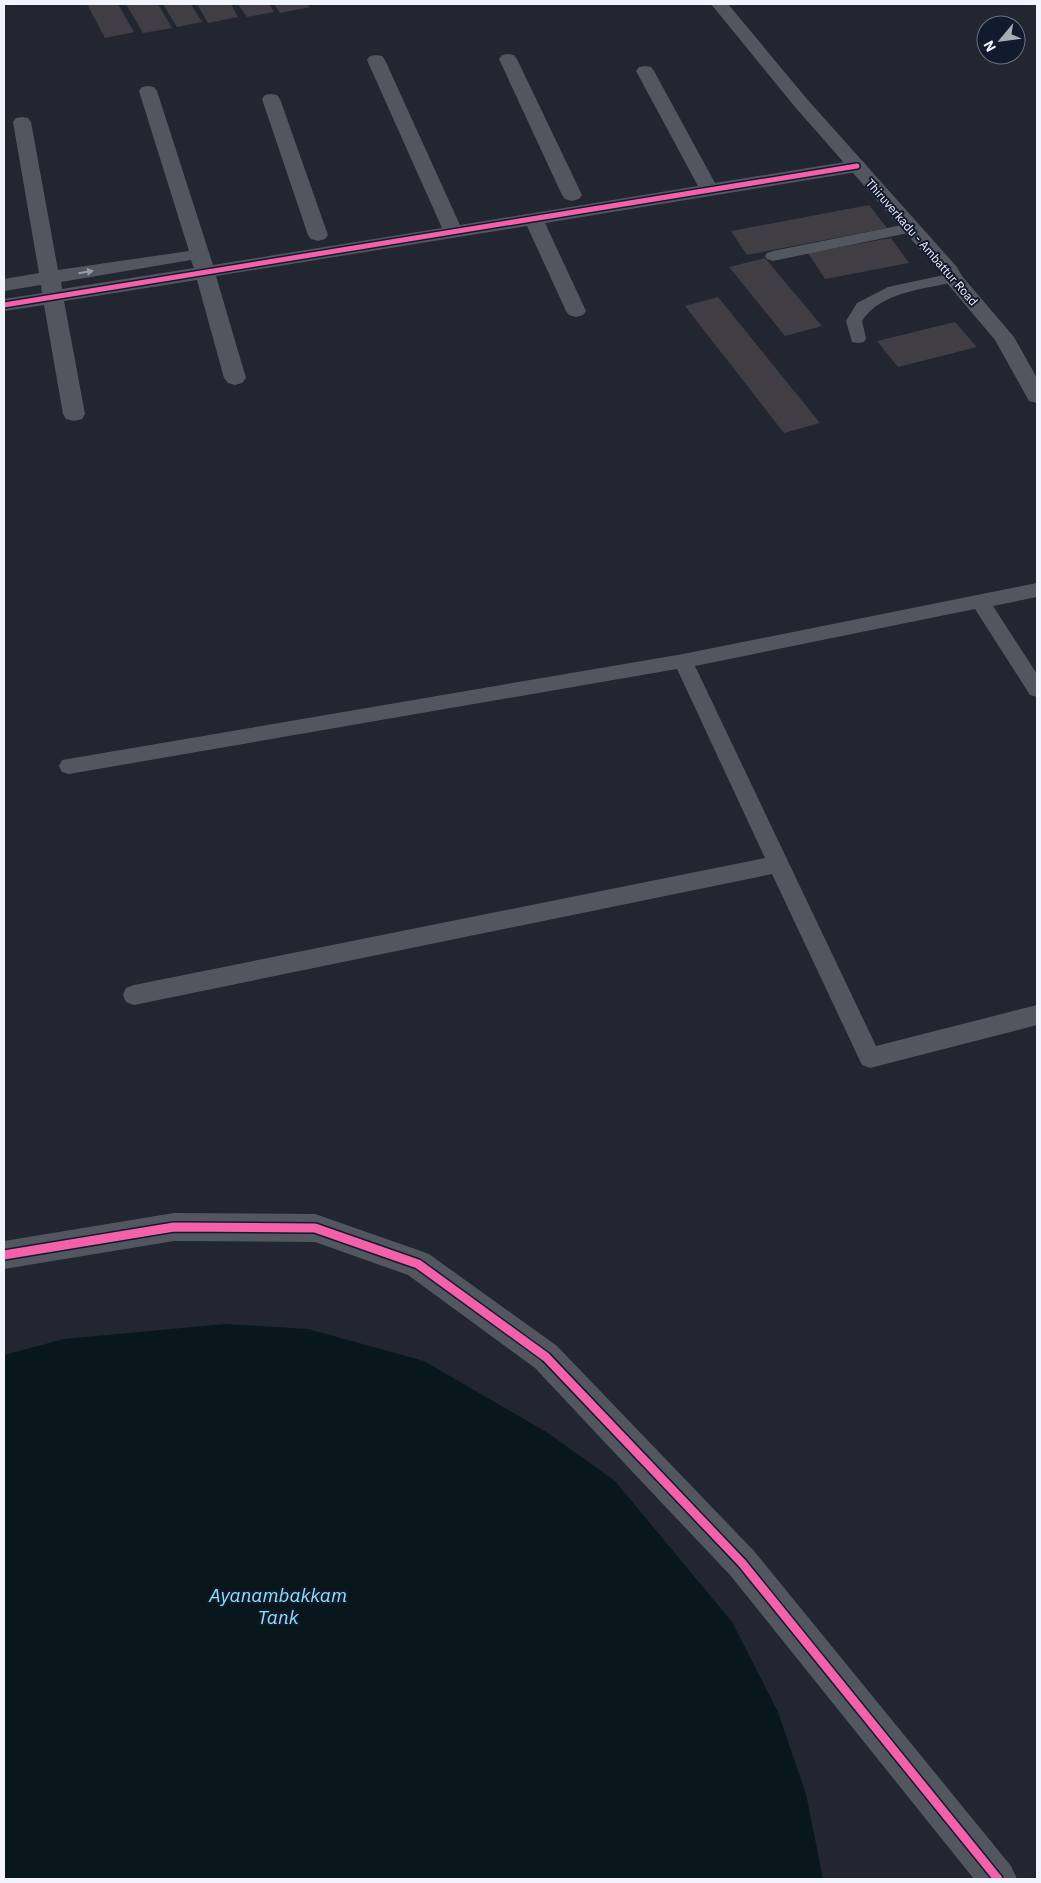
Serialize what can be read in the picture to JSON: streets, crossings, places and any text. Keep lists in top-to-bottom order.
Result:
{
  "streets": {
    "street": ["Thiruverkadu - Ambattur Road"]
  },
  "water": ["Ayanambakkam Tank"],
  "north": "bottom left"
}
